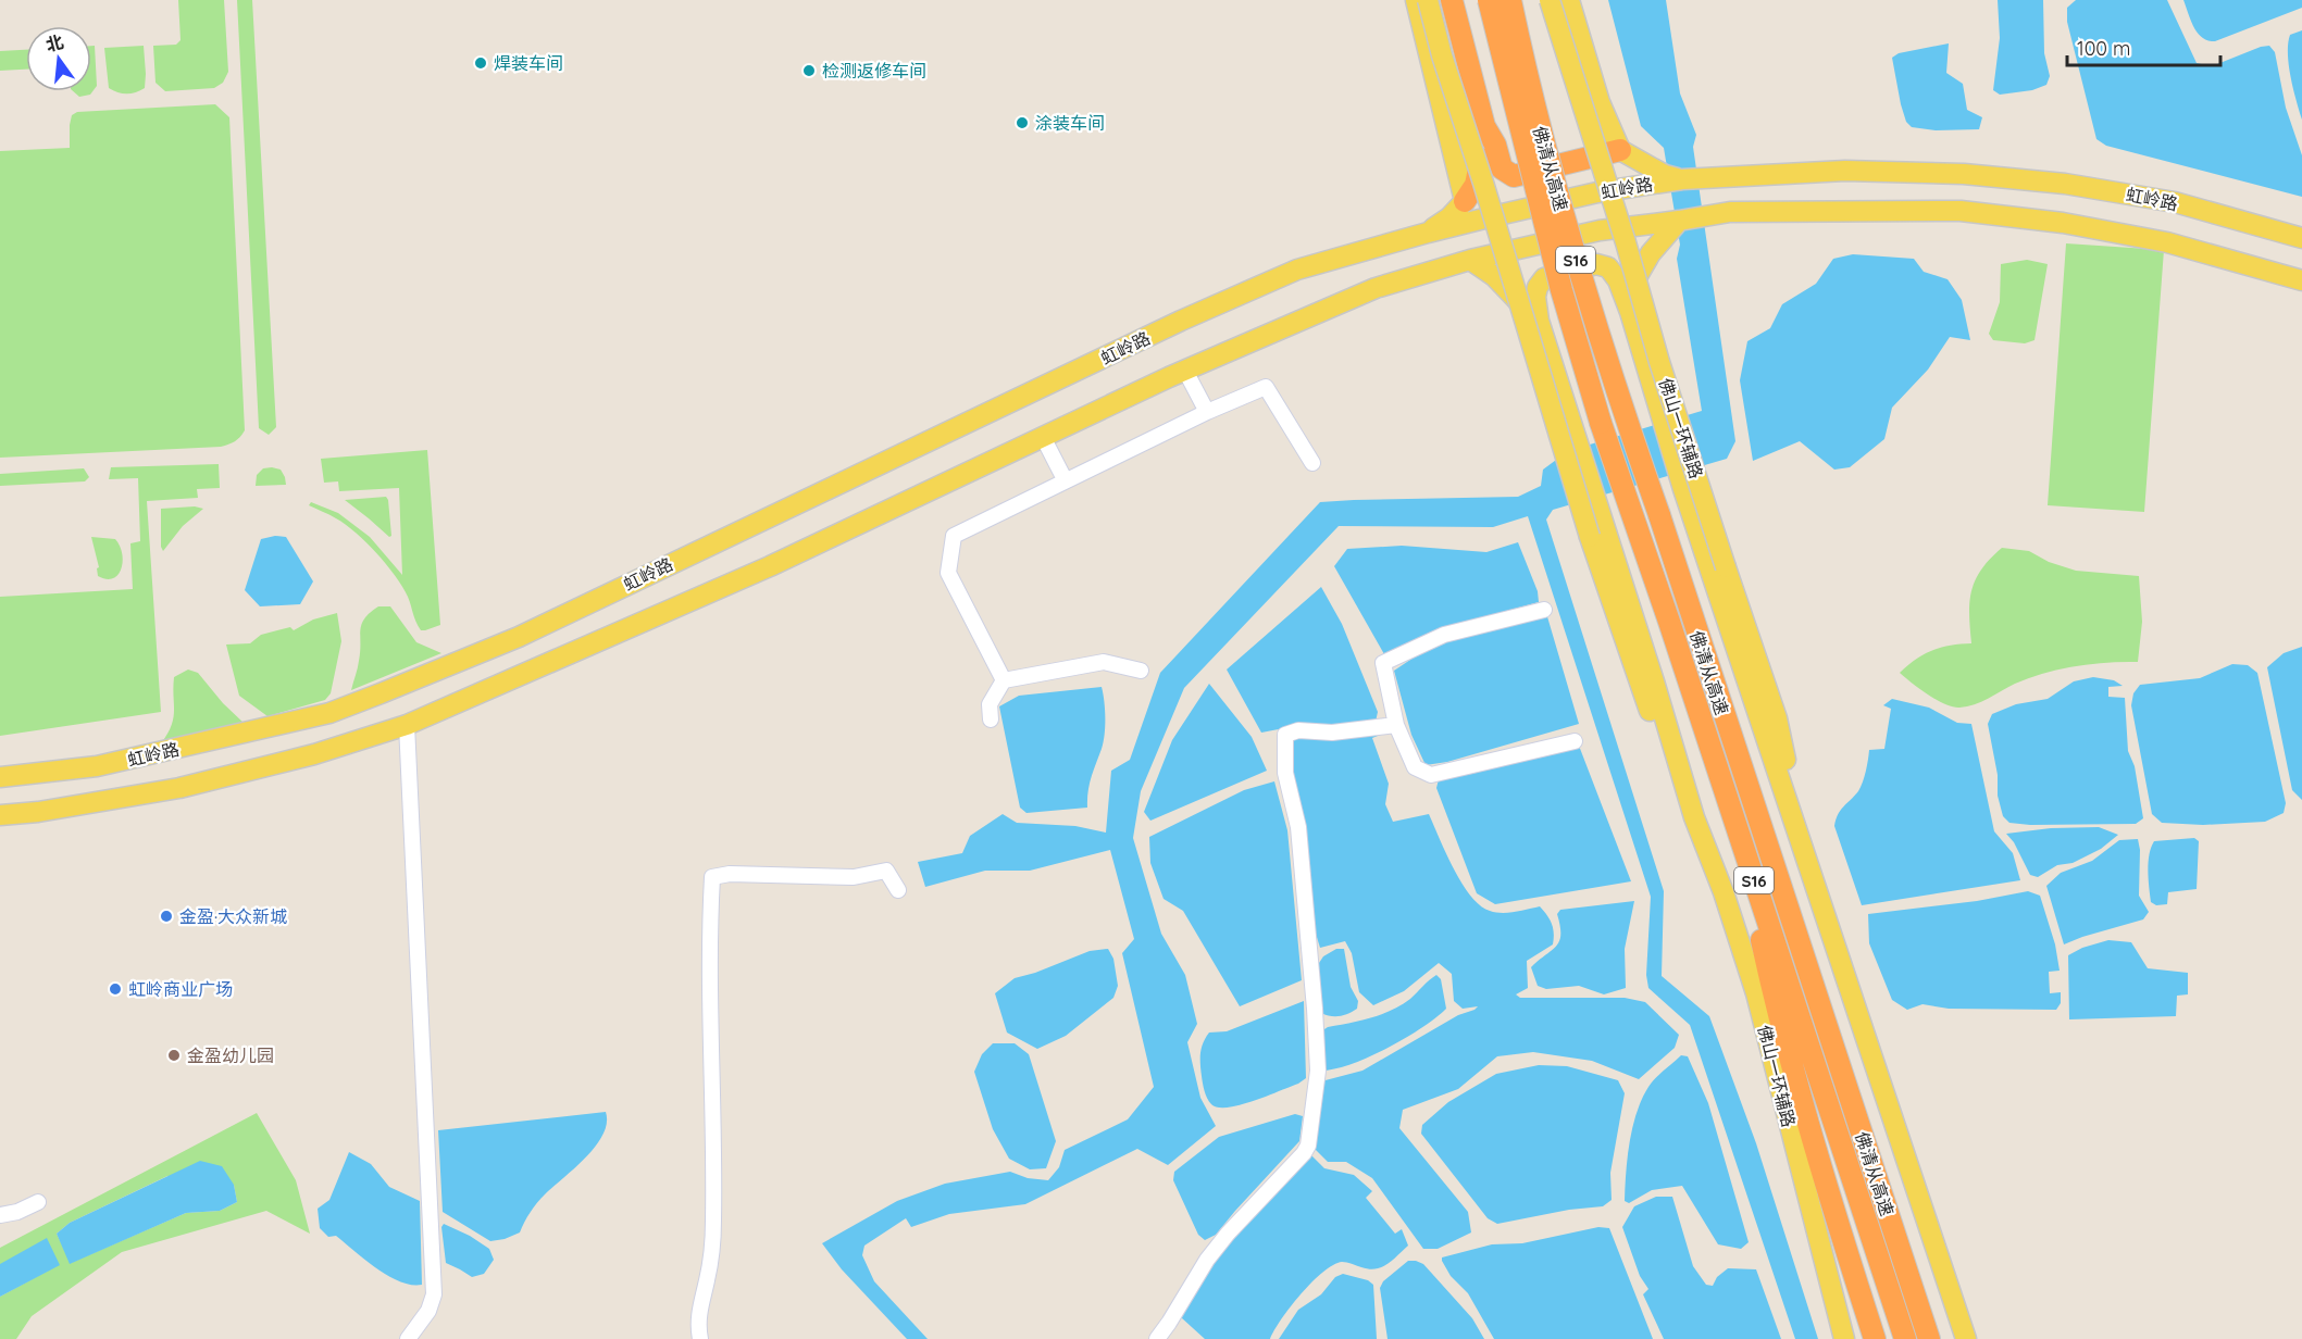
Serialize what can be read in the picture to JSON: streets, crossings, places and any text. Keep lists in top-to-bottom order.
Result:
{
  "streets": {
    "highway": ["佛清从高速", "S16"],
    "main road": ["虹岭路", "佛山一环辅路"]
  },
  "places": [
    "焊装车间",
    "检测返修车间",
    "涂装车间",
    "金盈·大众新城",
    "虹岭商业广场",
    "金盈幼儿园"
  ],
  "scale_bar": "100 m",
  "north": "top"
}
